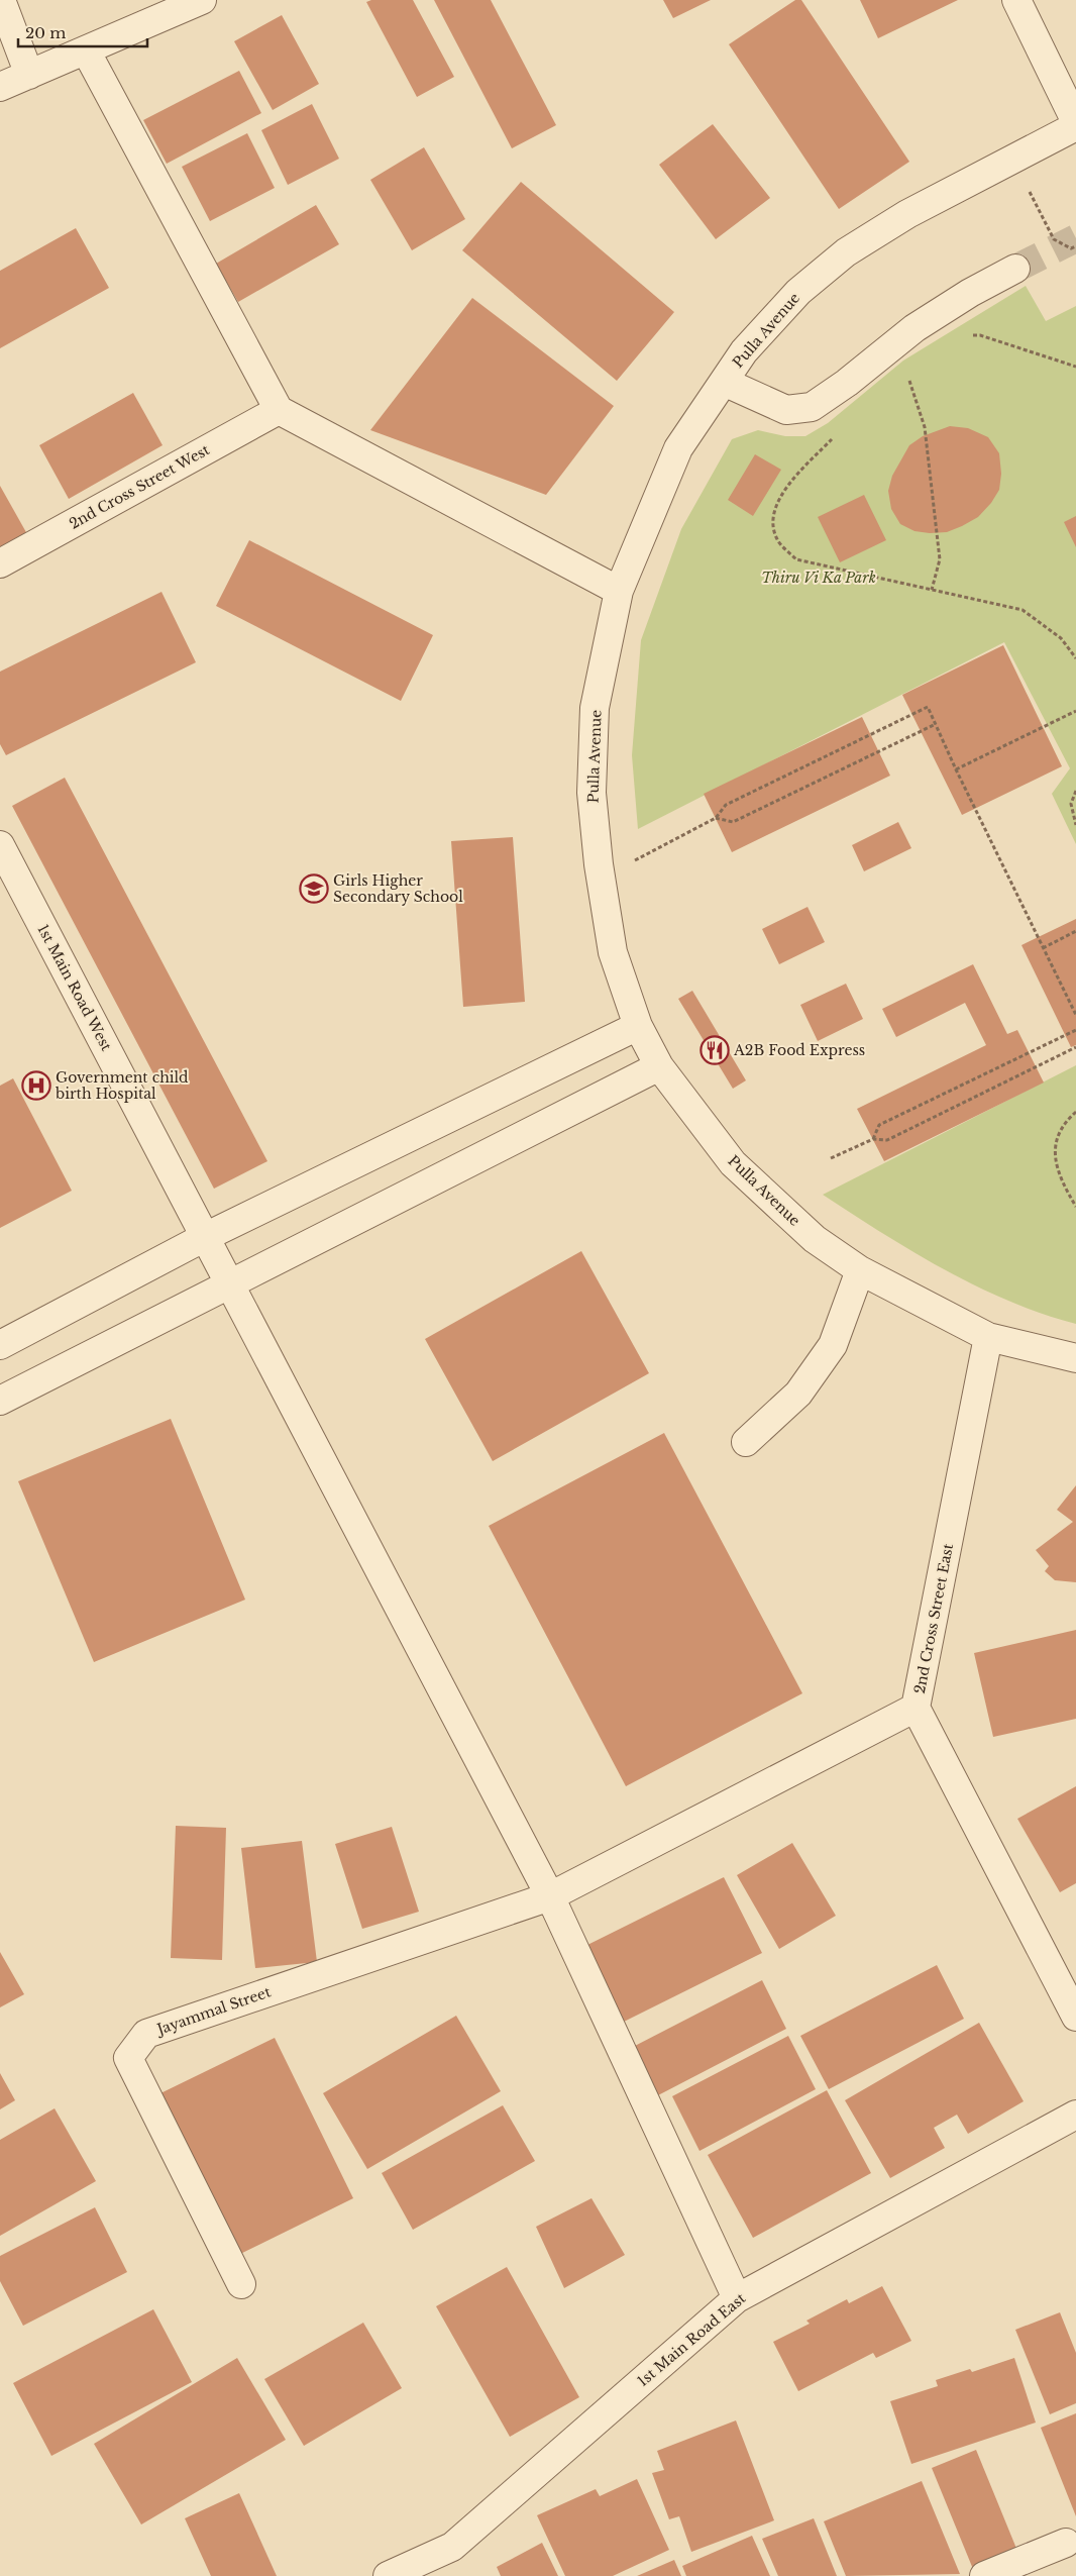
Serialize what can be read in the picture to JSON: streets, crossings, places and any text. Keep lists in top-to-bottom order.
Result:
{
  "streets": {
    "street": [
      "Pulla Avenue",
      "2nd Cross Street West",
      "1st Main Road West",
      "2nd Cross Street East",
      "Jayammal Street",
      "1st Main Road East"
    ]
  },
  "crossings": [
    ["Pulla Avenue", "2nd Cross Street East"],
    ["1st Main Road West", "Jayammal Street"],
    ["1st Main Road West", "1st Main Road East"]
  ],
  "parks": ["Thiru Vi Ka Park"],
  "places": {
    "school or university": ["Girls Higher Secondary School"],
    "restaurant": ["A2B Food Express"],
    "hospital": ["Government child birth Hospital"]
  },
  "scale_bar": "20 m"
}
